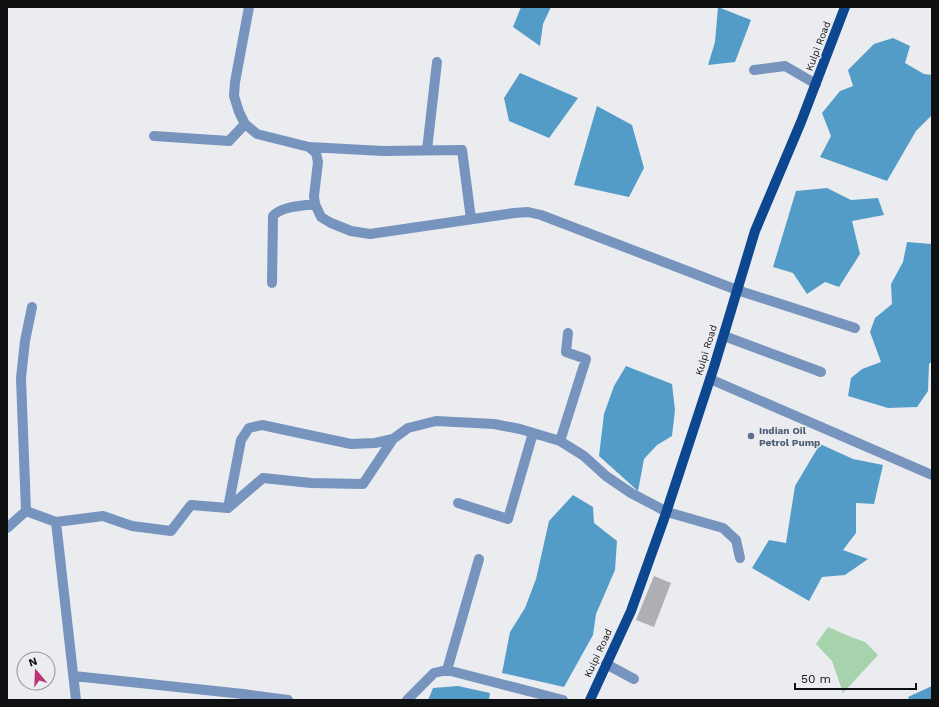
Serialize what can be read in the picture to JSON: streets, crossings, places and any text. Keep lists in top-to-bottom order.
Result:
{
  "streets": {
    "main road": ["Kulpi Road"]
  },
  "places": ["Indian Oil Petrol Pump"],
  "scale_bar": "50 m",
  "north": "top"
}
